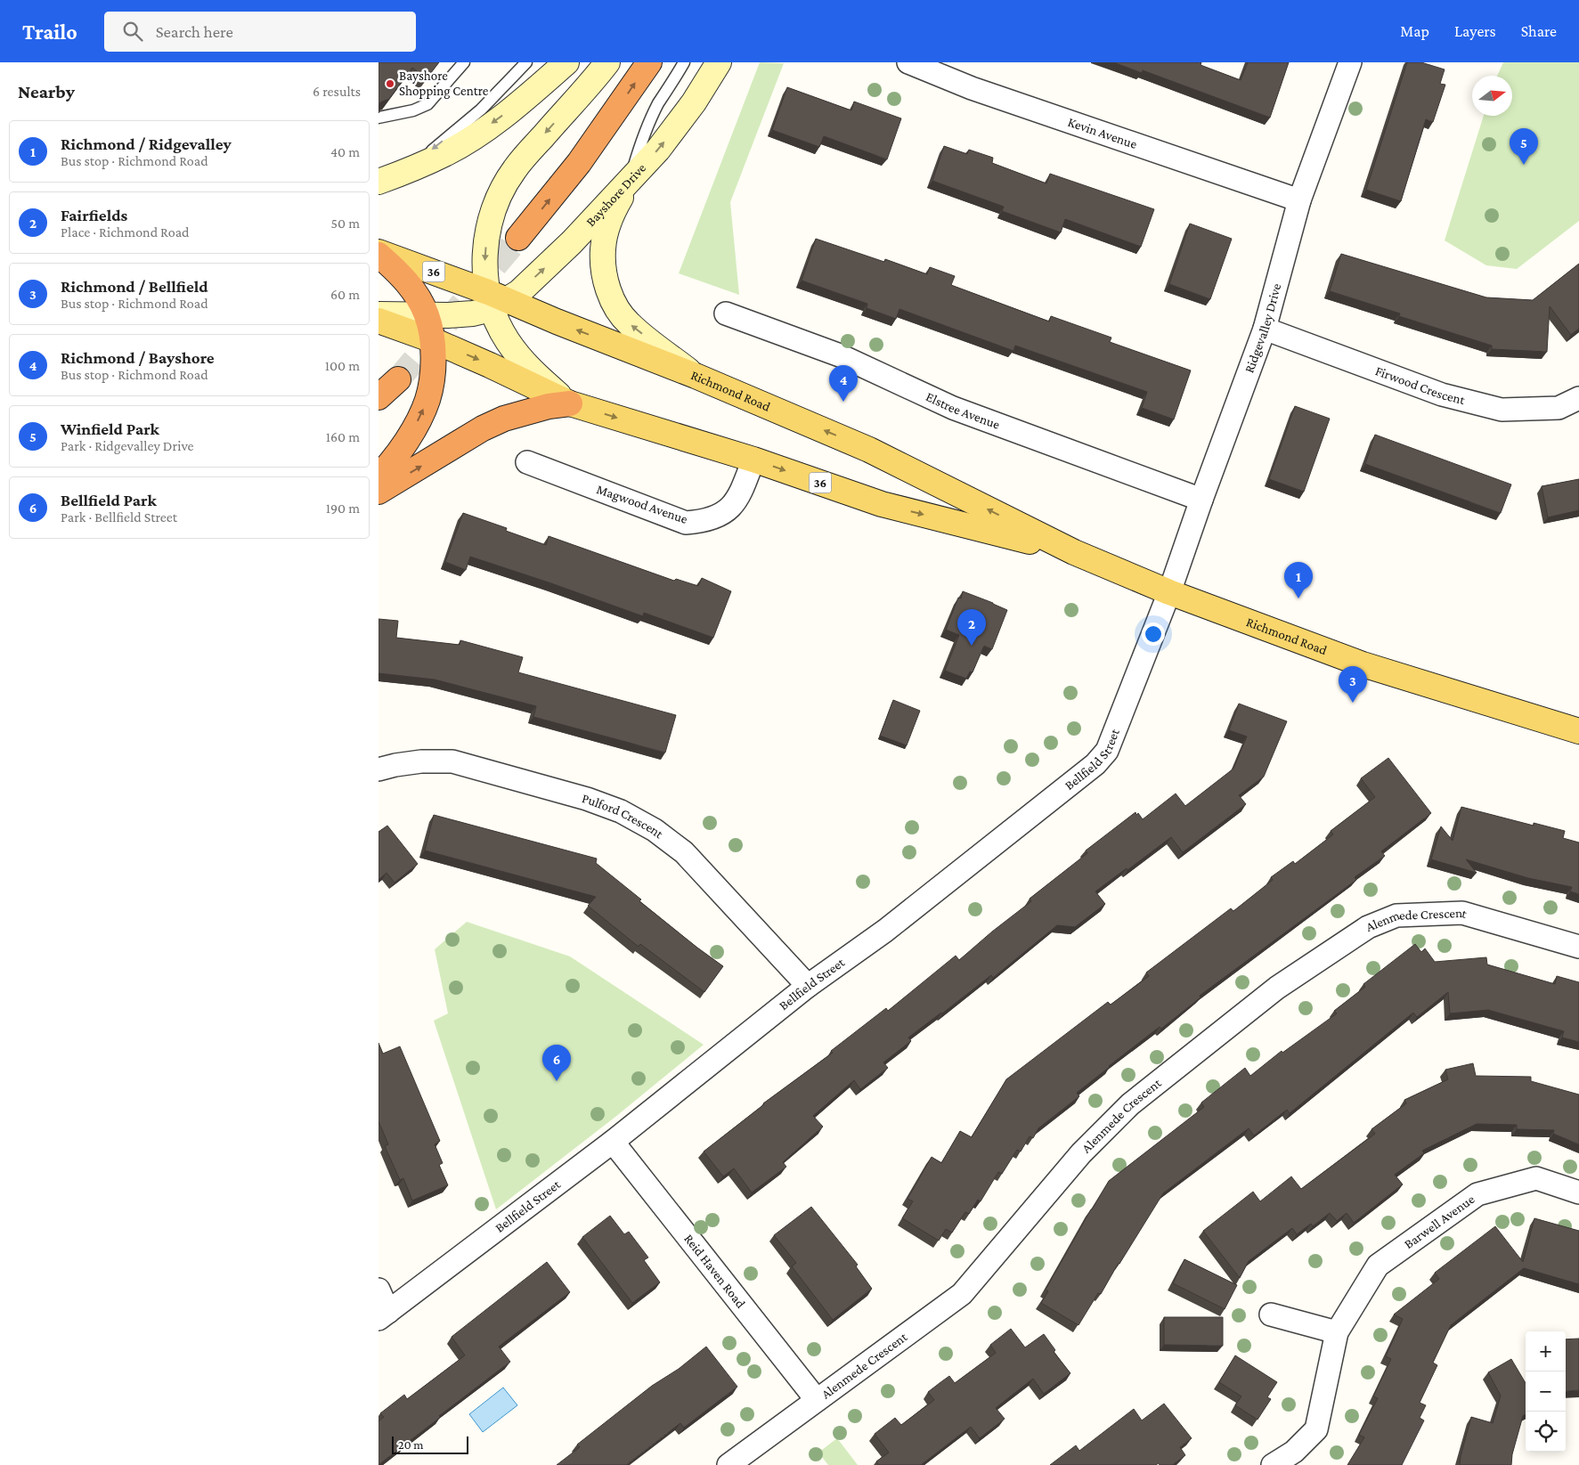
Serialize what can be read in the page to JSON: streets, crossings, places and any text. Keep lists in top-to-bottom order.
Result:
{
  "streets": {
    "main road": ["Bayshore Drive", "36", "Richmond Road"],
    "street": [
      "Kevin Avenue",
      "Ridgevalley Drive",
      "Firwood Crescent",
      "Elstree Avenue",
      "Magwood Avenue",
      "Bellfield Street",
      "Pulford Crescent",
      "Alenmede Crescent",
      "Barwell Avenue",
      "Reid Haven Road"
    ]
  },
  "crossings": [
    ["Kevin Avenue", "Ridgevalley Drive"],
    ["Bayshore Drive", "Richmond Road"],
    ["Ridgevalley Drive", "Firwood Crescent"],
    ["Ridgevalley Drive", "Richmond Road"],
    ["Ridgevalley Drive", "Elstree Avenue"],
    ["Ridgevalley Drive", "Bellfield Street"],
    ["Richmond Road", "Magwood Avenue"],
    ["Richmond Road", "Bellfield Street"],
    ["Bellfield Street", "Pulford Crescent"],
    ["Bellfield Street", "Reid Haven Road"],
    ["Alenmede Crescent", "Reid Haven Road"]
  ],
  "places": ["Bayshore Shopping Centre"],
  "scale_bar": "20 m",
  "north": "right",
  "page": {
    "header": "Trailo",
    "search": "Search here",
    "nav": ["Map", "Layers", "Share"],
    "heading": ["Nearby", "6 results"],
    "list": [
      {
        "mark": "1",
        "name": "Richmond / Ridgevalley",
        "note": "Bus stop · Richmond Road",
        "value": "40 m"
      },
      {
        "mark": "2",
        "name": "Fairfields",
        "note": "Place · Richmond Road",
        "value": "50 m"
      },
      {
        "mark": "3",
        "name": "Richmond / Bellfield",
        "note": "Bus stop · Richmond Road",
        "value": "60 m"
      },
      {
        "mark": "4",
        "name": "Richmond / Bayshore",
        "note": "Bus stop · Richmond Road",
        "value": "100 m"
      },
      {
        "mark": "5",
        "name": "Winfield Park",
        "note": "Park · Ridgevalley Drive",
        "value": "160 m"
      },
      {
        "mark": "6",
        "name": "Bellfield Park",
        "note": "Park · Bellfield Street",
        "value": "190 m"
      }
    ],
    "pins": [
      "5",
      "4",
      "1",
      "2",
      "3",
      "6"
    ],
    "map_buttons": ["+", "−"],
    "scale": "20 m"
  }
}
